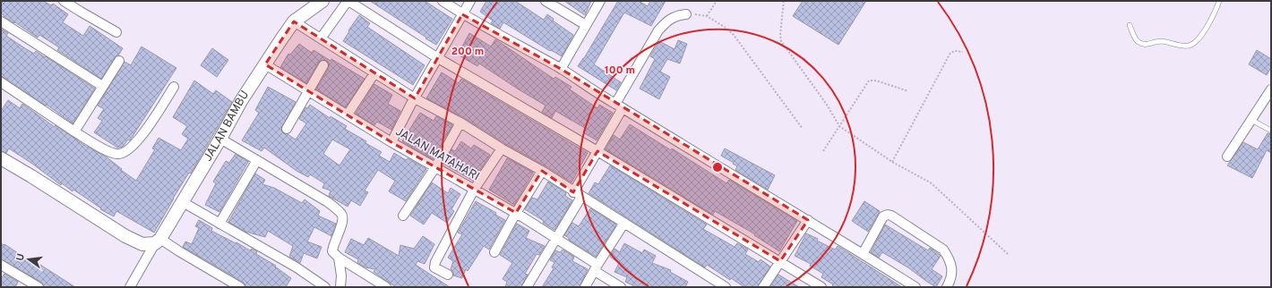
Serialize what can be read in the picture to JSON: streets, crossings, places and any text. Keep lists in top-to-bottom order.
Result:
{
  "streets": {
    "street": ["JALAN BAMBU", "JALAN MATAHARI"]
  },
  "crossings": [
    ["JALAN BAMBU", "JALAN MATAHARI"]
  ],
  "north": "left",
  "rings": ["200 m", "100 m"]
}
